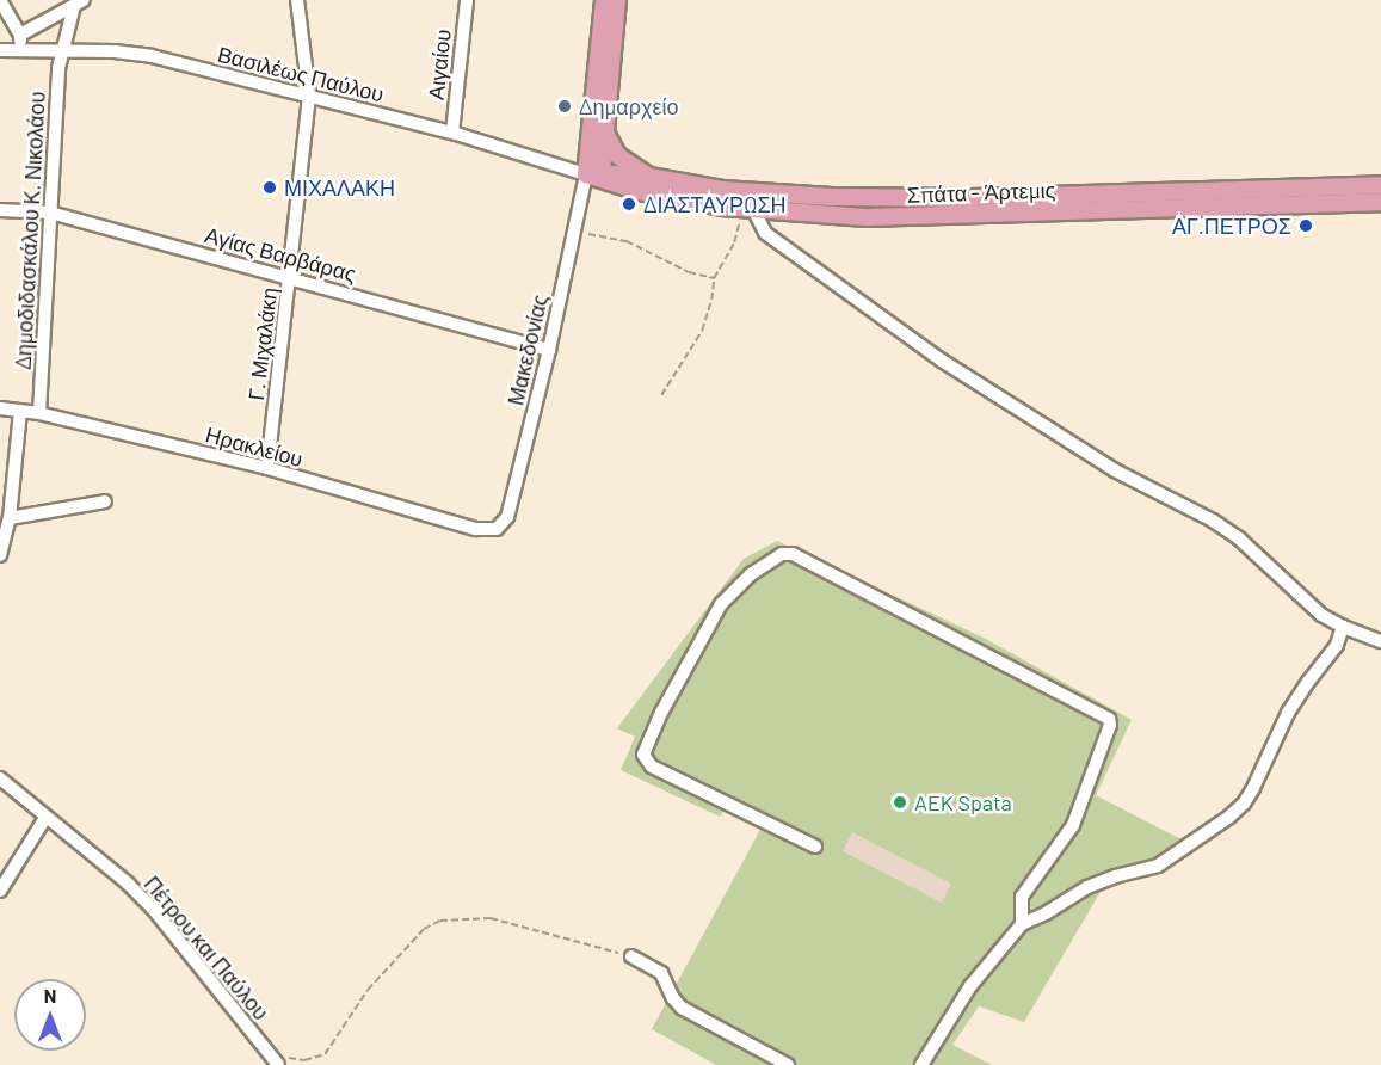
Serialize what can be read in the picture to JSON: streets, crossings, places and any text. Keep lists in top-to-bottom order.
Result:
{
  "streets": {
    "main road": ["Σπάτα - Άρτεμις"],
    "street": [
      "Αιγαίου",
      "Βασιλέως Παύλου",
      "Δημοδιδασκάλου Κ. Νικολάου",
      "Αγίας Βαρβάρας",
      "Γ. Μιχαλάκη",
      "Μακεδονίας",
      "Ηρακλείου",
      "Πέτρου και Παύλου"
    ]
  },
  "crossings": [
    ["Αιγαίου", "Βασιλέως Παύλου"],
    ["Βασιλέως Παύλου", "Σπάτα - Άρτεμις"],
    ["Βασιλέως Παύλου", "Δημοδιδασκάλου Κ. Νικολάου"],
    ["Βασιλέως Παύλου", "Γ. Μιχαλάκη"],
    ["Βασιλέως Παύλου", "Μακεδονίας"],
    ["Σπάτα - Άρτεμις", "Μακεδονίας"],
    ["Δημοδιδασκάλου Κ. Νικολάου", "Αγίας Βαρβάρας"],
    ["Δημοδιδασκάλου Κ. Νικολάου", "Ηρακλείου"],
    ["Αγίας Βαρβάρας", "Γ. Μιχαλάκη"],
    ["Αγίας Βαρβάρας", "Μακεδονίας"],
    ["Γ. Μιχαλάκη", "Ηρακλείου"],
    ["Μακεδονίας", "Ηρακλείου"]
  ],
  "places": [
    "Δημαρχείο",
    "ΜΙΧΑΛΑΚΗ",
    "ΔΙΑΣΤΑΥΡΩΣΗ",
    "ΑΓ.ΠΕΤΡΟΣ",
    "AEK Spata"
  ],
  "north": "top"
}
